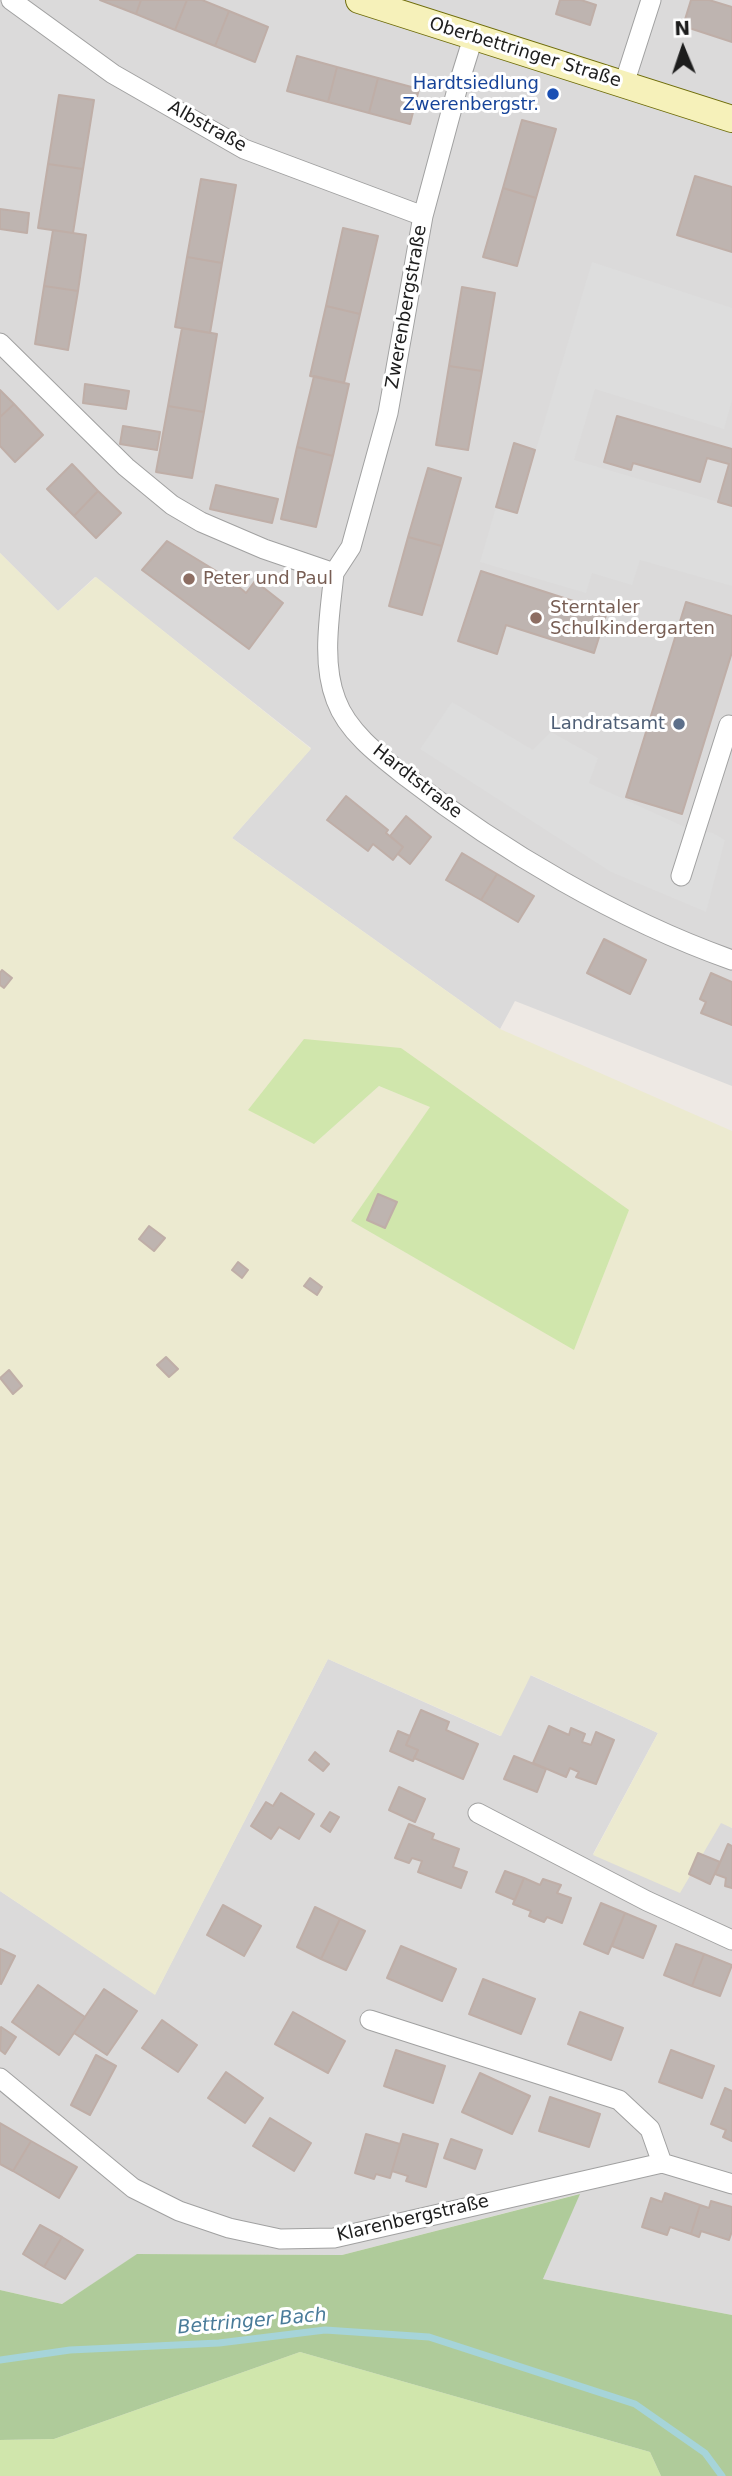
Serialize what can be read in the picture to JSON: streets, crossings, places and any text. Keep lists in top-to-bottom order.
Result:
{
  "streets": {
    "street": [
      "Oberbettringer Straße",
      "Albstraße",
      "Zwerenbergstraße",
      "Hardtstraße",
      "Klarenbergstraße"
    ]
  },
  "crossings": [
    ["Oberbettringer Straße", "Zwerenbergstraße"],
    ["Albstraße", "Zwerenbergstraße"],
    ["Zwerenbergstraße", "Hardtstraße"]
  ],
  "water": ["Bettringer Bach"],
  "places": [
    "Hardtsiedlung Zwerenbergstr.",
    "Peter und Paul",
    "Sterntaler Schulkindergarten",
    "Landratsamt"
  ],
  "north": "top"
}
